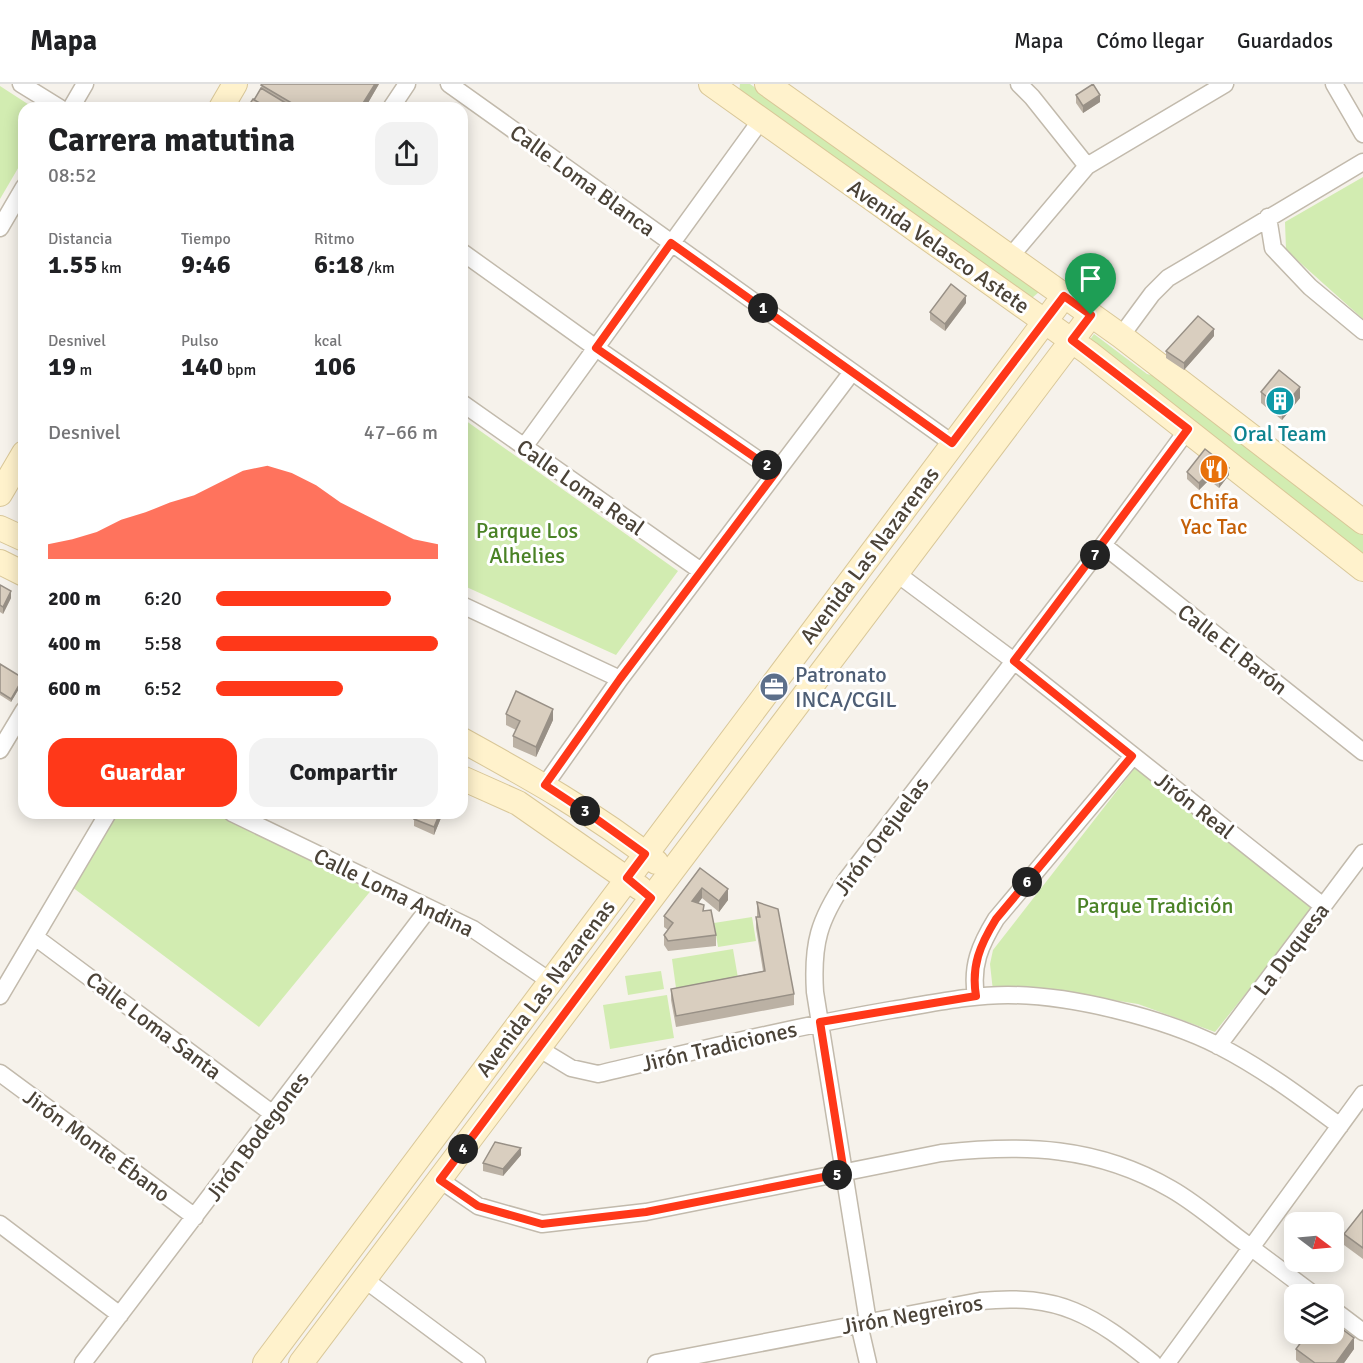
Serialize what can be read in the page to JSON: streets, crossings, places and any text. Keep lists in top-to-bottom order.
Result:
{
  "streets": {
    "street": [
      "Calle Loma Blanca",
      "Avenida Velasco Astete",
      "Calle Loma Real",
      "Avenida Las Nazarenas",
      "Calle El Barón",
      "Jirón Real",
      "Jirón Orejuelas",
      "Calle Loma Andina",
      "La Duquesa",
      "Calle Loma Santa",
      "Jirón Tradiciones",
      "Jirón Bodegones",
      "Jirón Monte Ébano",
      "Jirón Negreiros"
    ]
  },
  "crossings": [
    ["Calle Loma Blanca", "Avenida Las Nazarenas"],
    ["Avenida Velasco Astete", "Avenida Las Nazarenas"],
    ["Avenida Velasco Astete", "Jirón Orejuelas"],
    ["Avenida Las Nazarenas", "Jirón Real"],
    ["Avenida Las Nazarenas", "Calle Loma Andina"],
    ["Avenida Las Nazarenas", "Jirón Tradiciones"],
    ["Calle El Barón", "Jirón Orejuelas"],
    ["Jirón Real", "Jirón Orejuelas"],
    ["Jirón Real", "La Duquesa"],
    ["Jirón Orejuelas", "Jirón Tradiciones"],
    ["Jirón Orejuelas", "Jirón Negreiros"],
    ["Calle Loma Andina", "Jirón Bodegones"],
    ["La Duquesa", "Jirón Tradiciones"],
    ["Calle Loma Santa", "Jirón Bodegones"],
    ["Jirón Bodegones", "Jirón Monte Ébano"]
  ],
  "parks": ["Parque Los Alhelies", "Parque Tradición"],
  "places": {
    "building": ["Oral Team"],
    "restaurant": ["Chifa Yac Tac"],
    "office": ["Patronato INCA/CGIL"]
  },
  "north": "right",
  "page": {
    "header": "Mapa",
    "nav": ["Mapa", "Cómo llegar", "Guardados"],
    "heading": ["Carrera matutina", "08:52"],
    "stats": [
      ["Distancia", "1.55 km"],
      ["Tiempo", "9:46"],
      ["Ritmo", "6:18 /km"],
      ["Desnivel", "19 m"],
      ["Pulso", "140 bpm"],
      ["kcal", "106"]
    ],
    "pins": [
      "1",
      "2",
      "7",
      "3",
      "6",
      "4",
      "5"
    ],
    "chart": ["Desnivel", "47–66 m"],
    "list": [
      {
        "name": "200 m",
        "note": "6:20"
      },
      {
        "name": "400 m",
        "note": "5:58"
      },
      {
        "name": "600 m",
        "note": "6:52"
      }
    ],
    "buttons": ["Guardar", "Compartir"]
  }
}
